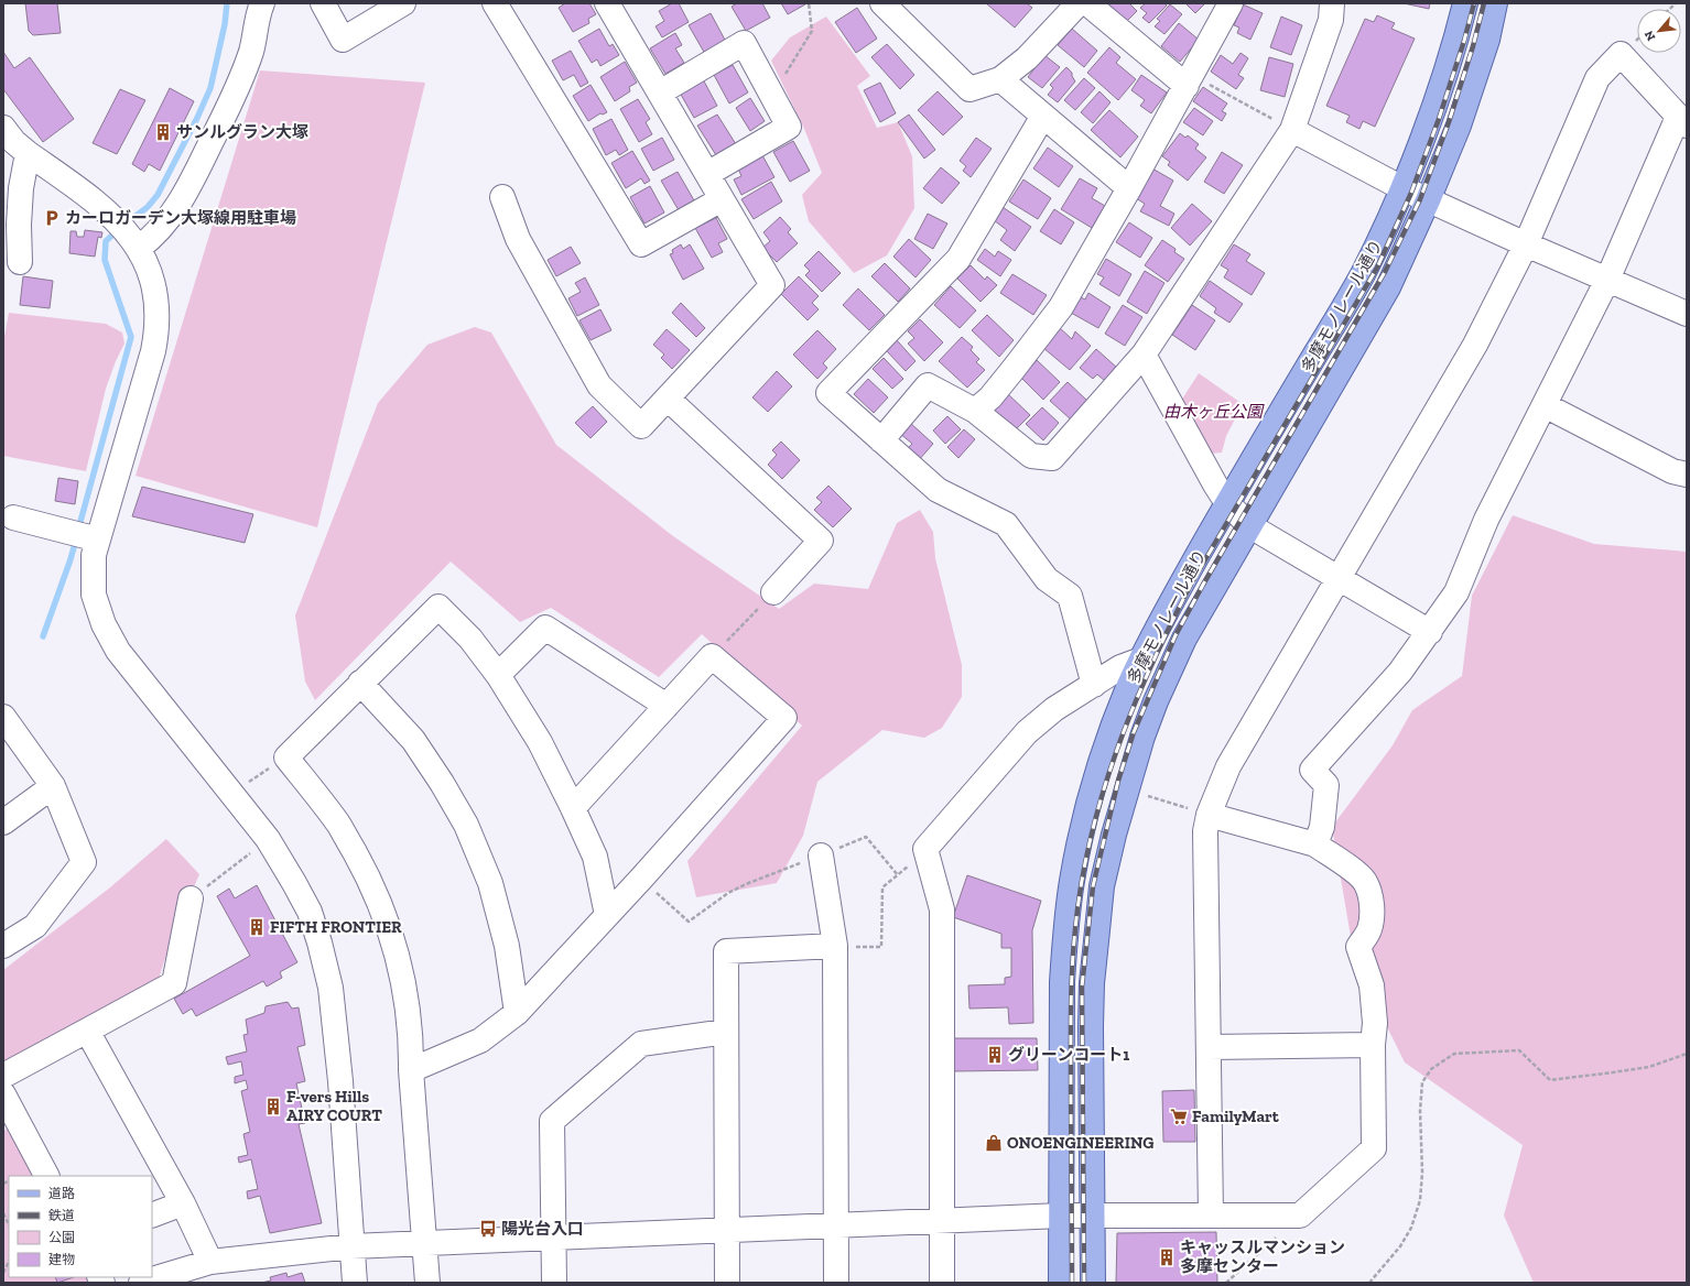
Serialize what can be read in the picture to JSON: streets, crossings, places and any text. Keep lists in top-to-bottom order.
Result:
{
  "streets": {
    "main road": ["多摩モノレール通り"]
  },
  "parks": ["由木ヶ丘公園"],
  "places": {
    "building": [
      "サンルグラン大塚",
      "FIFTH FRONTIER",
      "グリーンコート1",
      "F-vers Hills AIRY COURT",
      "キャッスルマンション 多摩センター"
    ],
    "parking": ["カーロガーデン大塚線用駐車場"],
    "supermarket": ["FamilyMart"],
    "shop": ["ONOENGINEERING"],
    "bus stop": ["陽光台入口"]
  },
  "legend": [
    "道路",
    "鉄道",
    "公園",
    "建物"
  ],
  "north": "bottom left"
}
